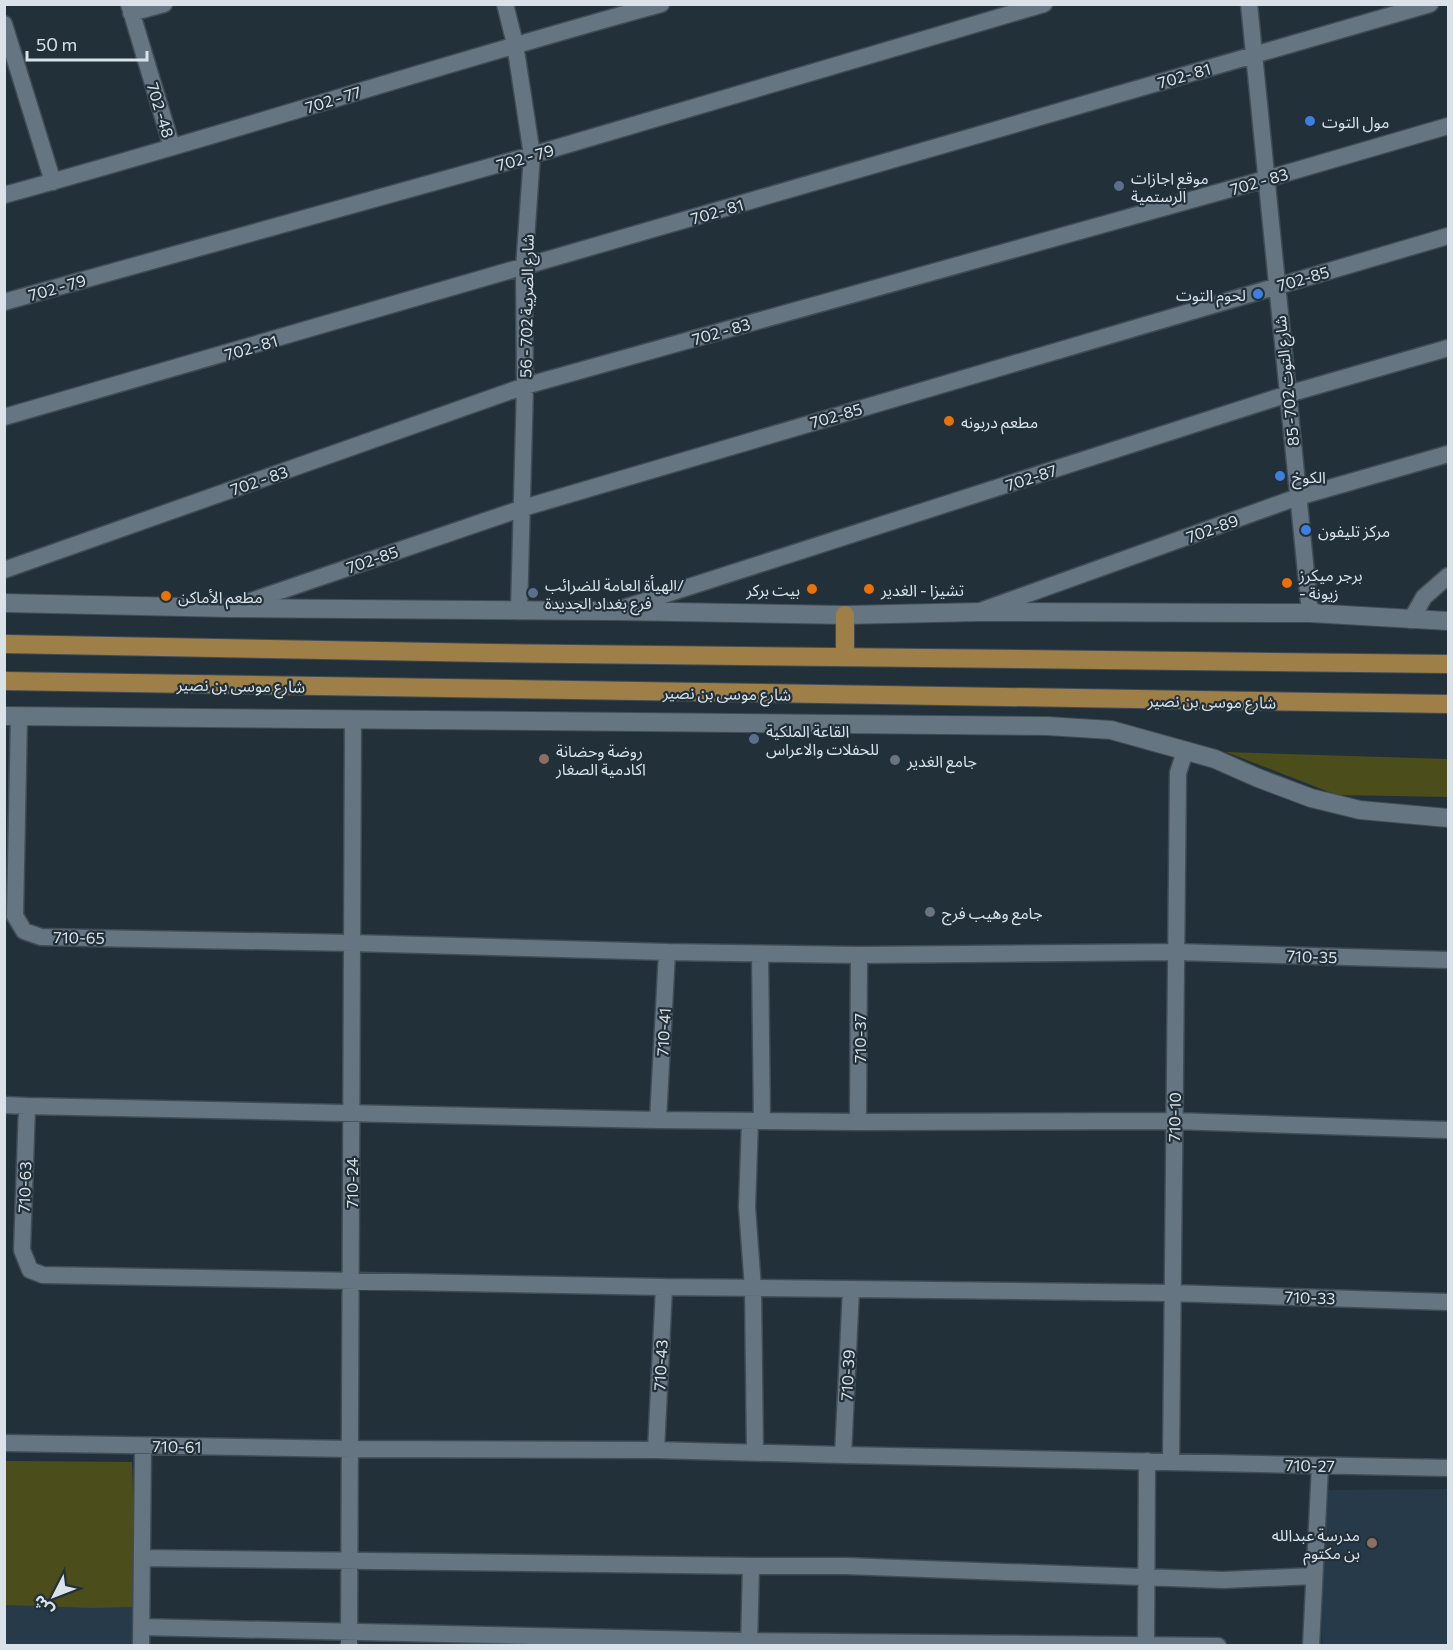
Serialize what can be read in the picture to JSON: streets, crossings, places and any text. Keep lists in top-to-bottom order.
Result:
{
  "streets": {
    "main road": ["شارع موسى بن نصير"],
    "street": [
      "702- 81",
      "702 - 77",
      "702 -48",
      "702 - 79",
      "702 - 83",
      "702-85",
      "شارع الضريبة 702 - 56",
      "شارع التوت 702- 85",
      "702-87",
      "702-89",
      "710-65",
      "710-35",
      "710-41",
      "710-37",
      "710-10",
      "710-24",
      "710-63",
      "710-33",
      "710-43",
      "710-39",
      "710-61",
      "710-27"
    ]
  },
  "crossings": [
    ["702- 81", "شارع الضريبة 702 - 56"],
    ["702- 81", "شارع التوت 702- 85"],
    ["702 - 77", "702 -48"],
    ["702 - 77", "شارع الضريبة 702 - 56"],
    ["702 - 79", "شارع الضريبة 702 - 56"],
    ["702 - 83", "شارع الضريبة 702 - 56"],
    ["702 - 83", "شارع التوت 702- 85"],
    ["702-85", "شارع الضريبة 702 - 56"],
    ["702-85", "شارع التوت 702- 85"],
    ["شارع التوت 702- 85", "702-87"],
    ["شارع التوت 702- 85", "702-89"],
    ["710-65", "710-24"],
    ["710-35", "710-10"],
    ["710-10", "710-33"],
    ["710-10", "710-27"],
    ["710-24", "710-63"],
    ["710-24", "710-61"]
  ],
  "places": [
    "مول التوت",
    "موقع اجازات الرستمية",
    "لحوم التوت",
    "مطعم دربونه",
    "الكوخ",
    "مركز تليفون",
    "برجر ميكرز - زيونة",
    "بيت بركر",
    "تشيزا - الغدير",
    "الهيأة العامة للضرائب/ فرع بغداد الجديدة",
    "مطعم الأماكن",
    "القاعة الملكية للحفلات والاعراس",
    "روضة وحضانة اكادمية الصغار",
    "جامع الغدير",
    "جامع وهيب فرج",
    "مدرسة عبدالله بن مكتوم"
  ],
  "scale_bar": "50 m",
  "north": "bottom left"
}
